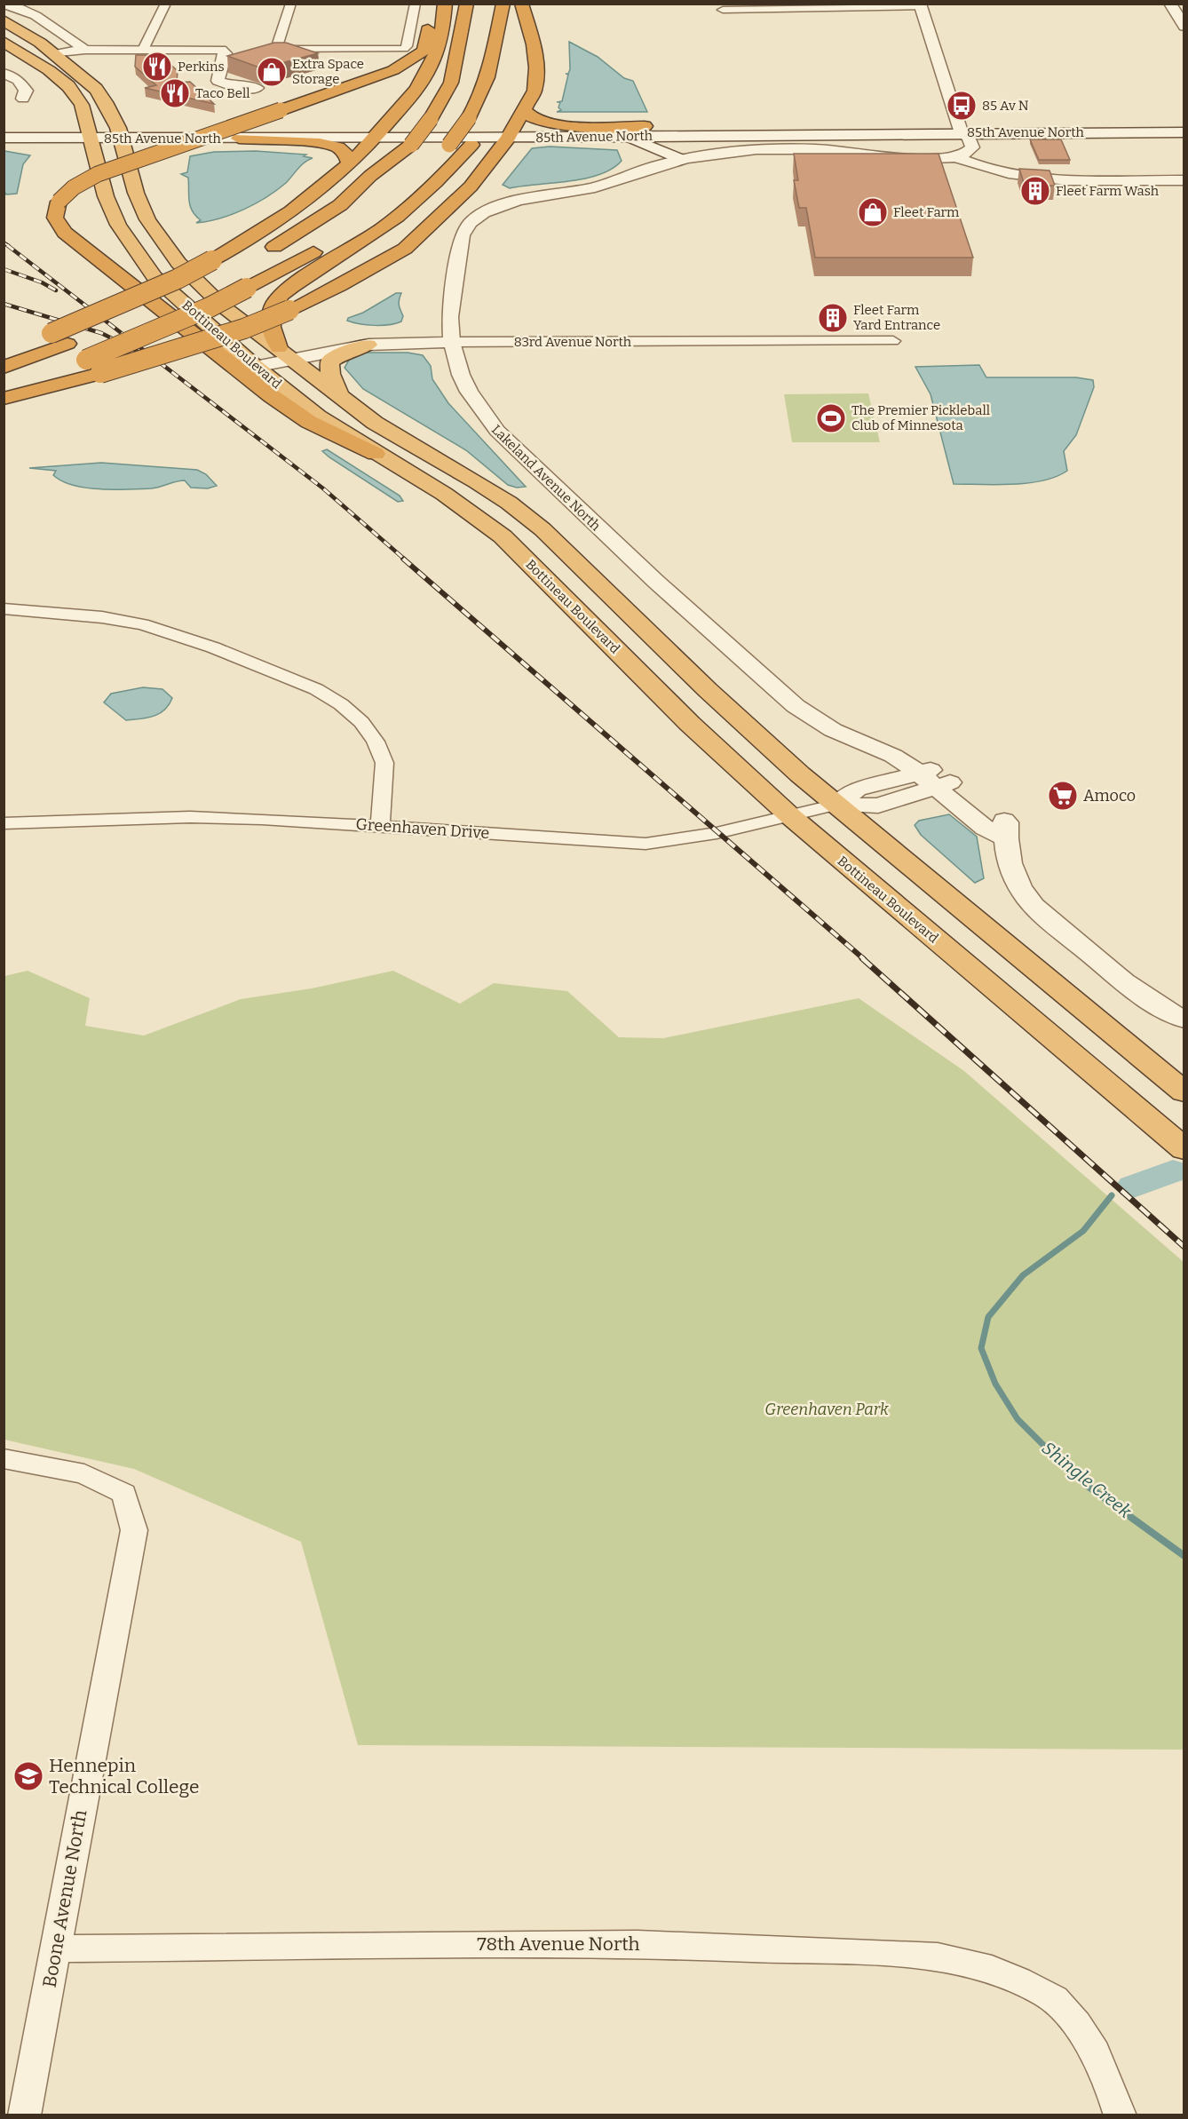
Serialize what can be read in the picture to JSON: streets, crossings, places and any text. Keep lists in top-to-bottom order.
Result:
{
  "streets": {
    "highway": ["Bottineau Boulevard"],
    "main road": ["85th Avenue North"],
    "street": [
      "83rd Avenue North",
      "Lakeland Avenue North",
      "Greenhaven Drive",
      "Boone Avenue North",
      "78th Avenue North"
    ]
  },
  "crossings": [
    ["85th Avenue North", "Bottineau Boulevard"],
    ["83rd Avenue North", "Bottineau Boulevard"],
    ["83rd Avenue North", "Lakeland Avenue North"],
    ["Bottineau Boulevard", "Greenhaven Drive"],
    ["Boone Avenue North", "78th Avenue North"]
  ],
  "water": ["Shingle Creek"],
  "parks": ["Greenhaven Park"],
  "places": {
    "restaurant": ["Perkins", "Taco Bell"],
    "shop": ["Extra Space Storage", "Fleet Farm"],
    "bus stop": ["85 Av N"],
    "building": ["Fleet Farm Wash", "Fleet Farm Yard Entrance"],
    "sports": ["The Premier Pickleball Club of Minnesota"],
    "supermarket": ["Amoco"],
    "school or university": ["Hennepin Technical College"]
  }
}
